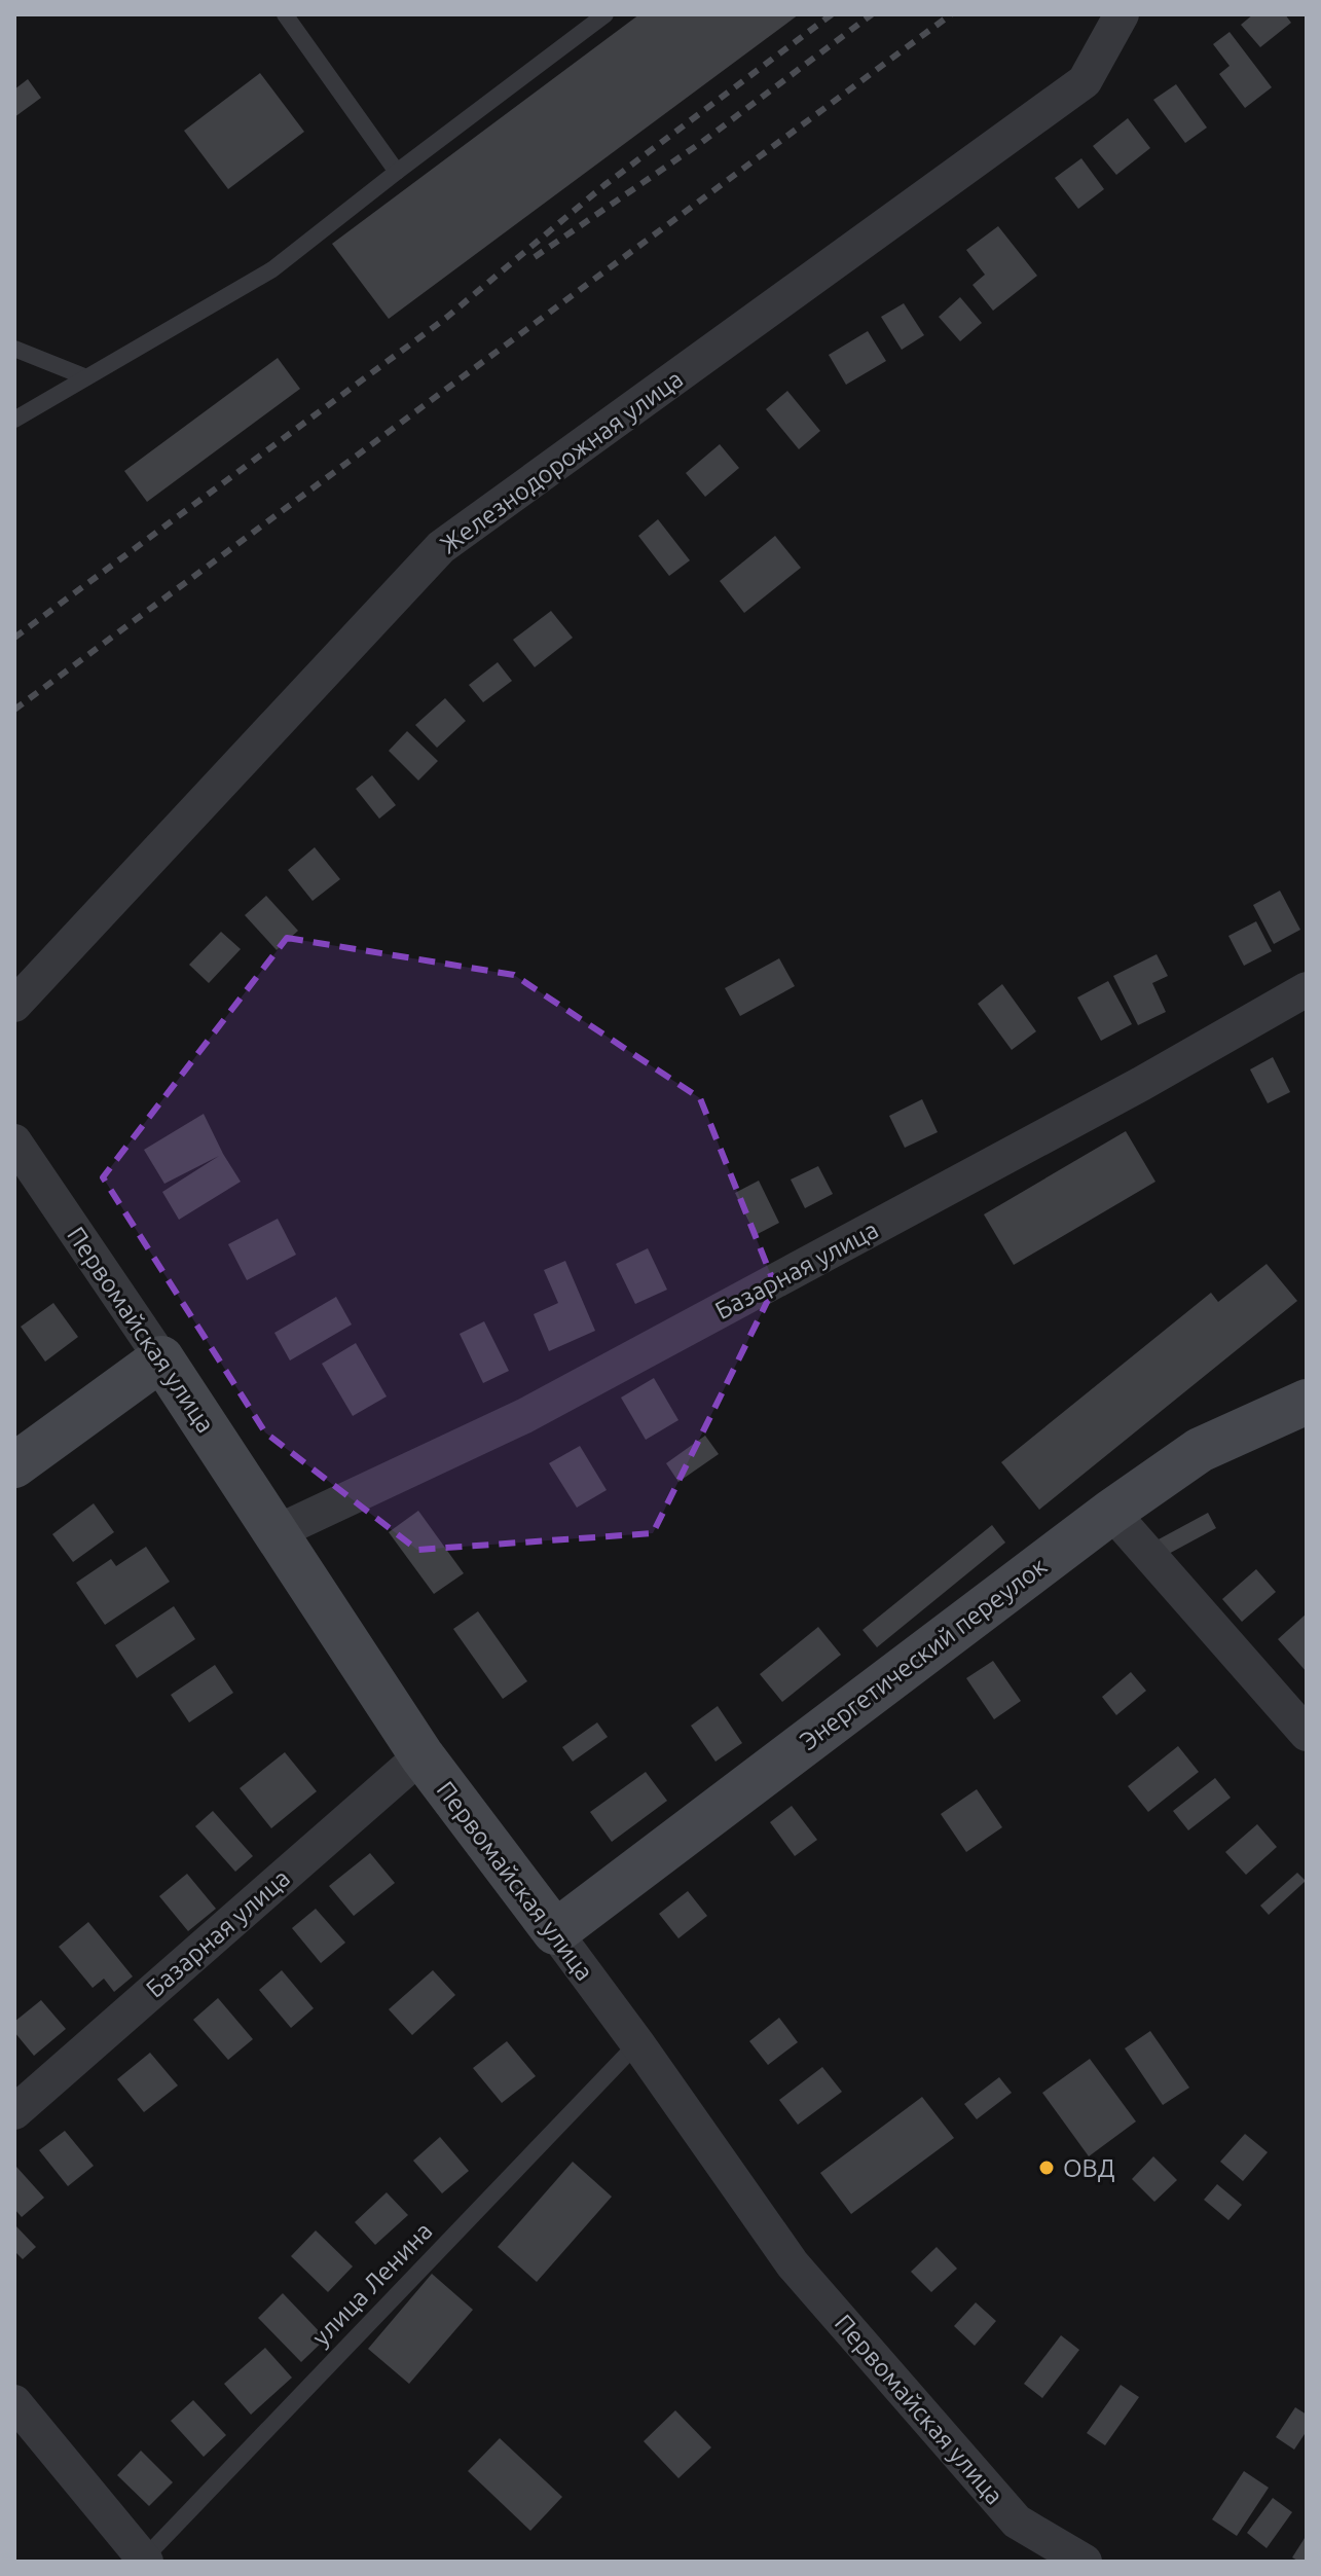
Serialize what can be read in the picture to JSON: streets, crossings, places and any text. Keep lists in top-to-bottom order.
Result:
{
  "streets": {
    "street": [
      "Железнодорожная улица",
      "Базарная улица",
      "Первомайская улица",
      "Энергетический переулок"
    ],
    "lane": ["улица Ленина"]
  },
  "crossings": [
    ["Базарная улица", "Первомайская улица"],
    ["Первомайская улица", "Энергетический переулок"],
    ["Первомайская улица", "улица Ленина"]
  ],
  "places": ["ОВД"]
}
